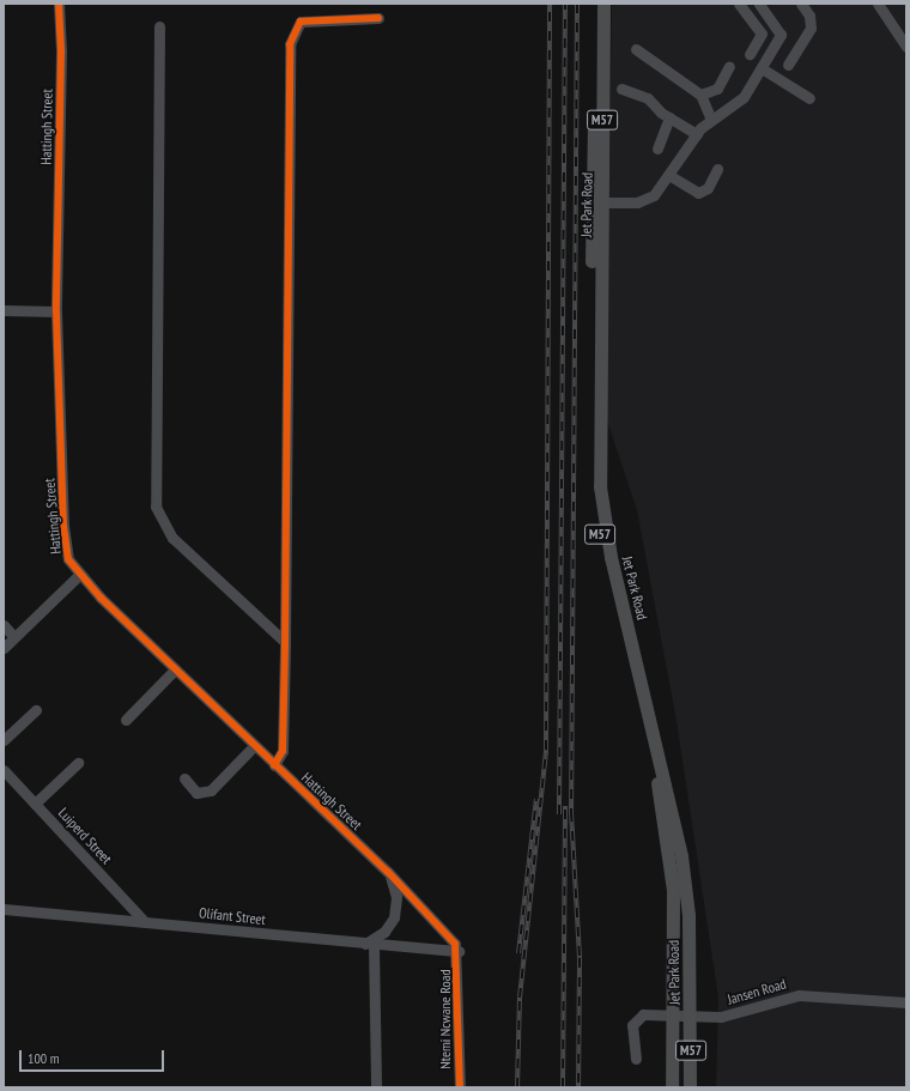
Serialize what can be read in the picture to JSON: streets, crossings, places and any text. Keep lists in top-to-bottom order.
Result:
{
  "streets": {
    "main road": ["M57", "Jet Park Road"],
    "street": [
      "Hattingh Street",
      "Luiperd Street",
      "Olifant Street",
      "Jansen Road",
      "Ntemi Ncwane Road"
    ]
  },
  "crossings": [
    ["Hattingh Street", "Olifant Street"],
    ["Hattingh Street", "Ntemi Ncwane Road"],
    ["Jet Park Road", "Jansen Road"],
    ["Luiperd Street", "Olifant Street"],
    ["Olifant Street", "Ntemi Ncwane Road"]
  ],
  "scale_bar": "100 m"
}
